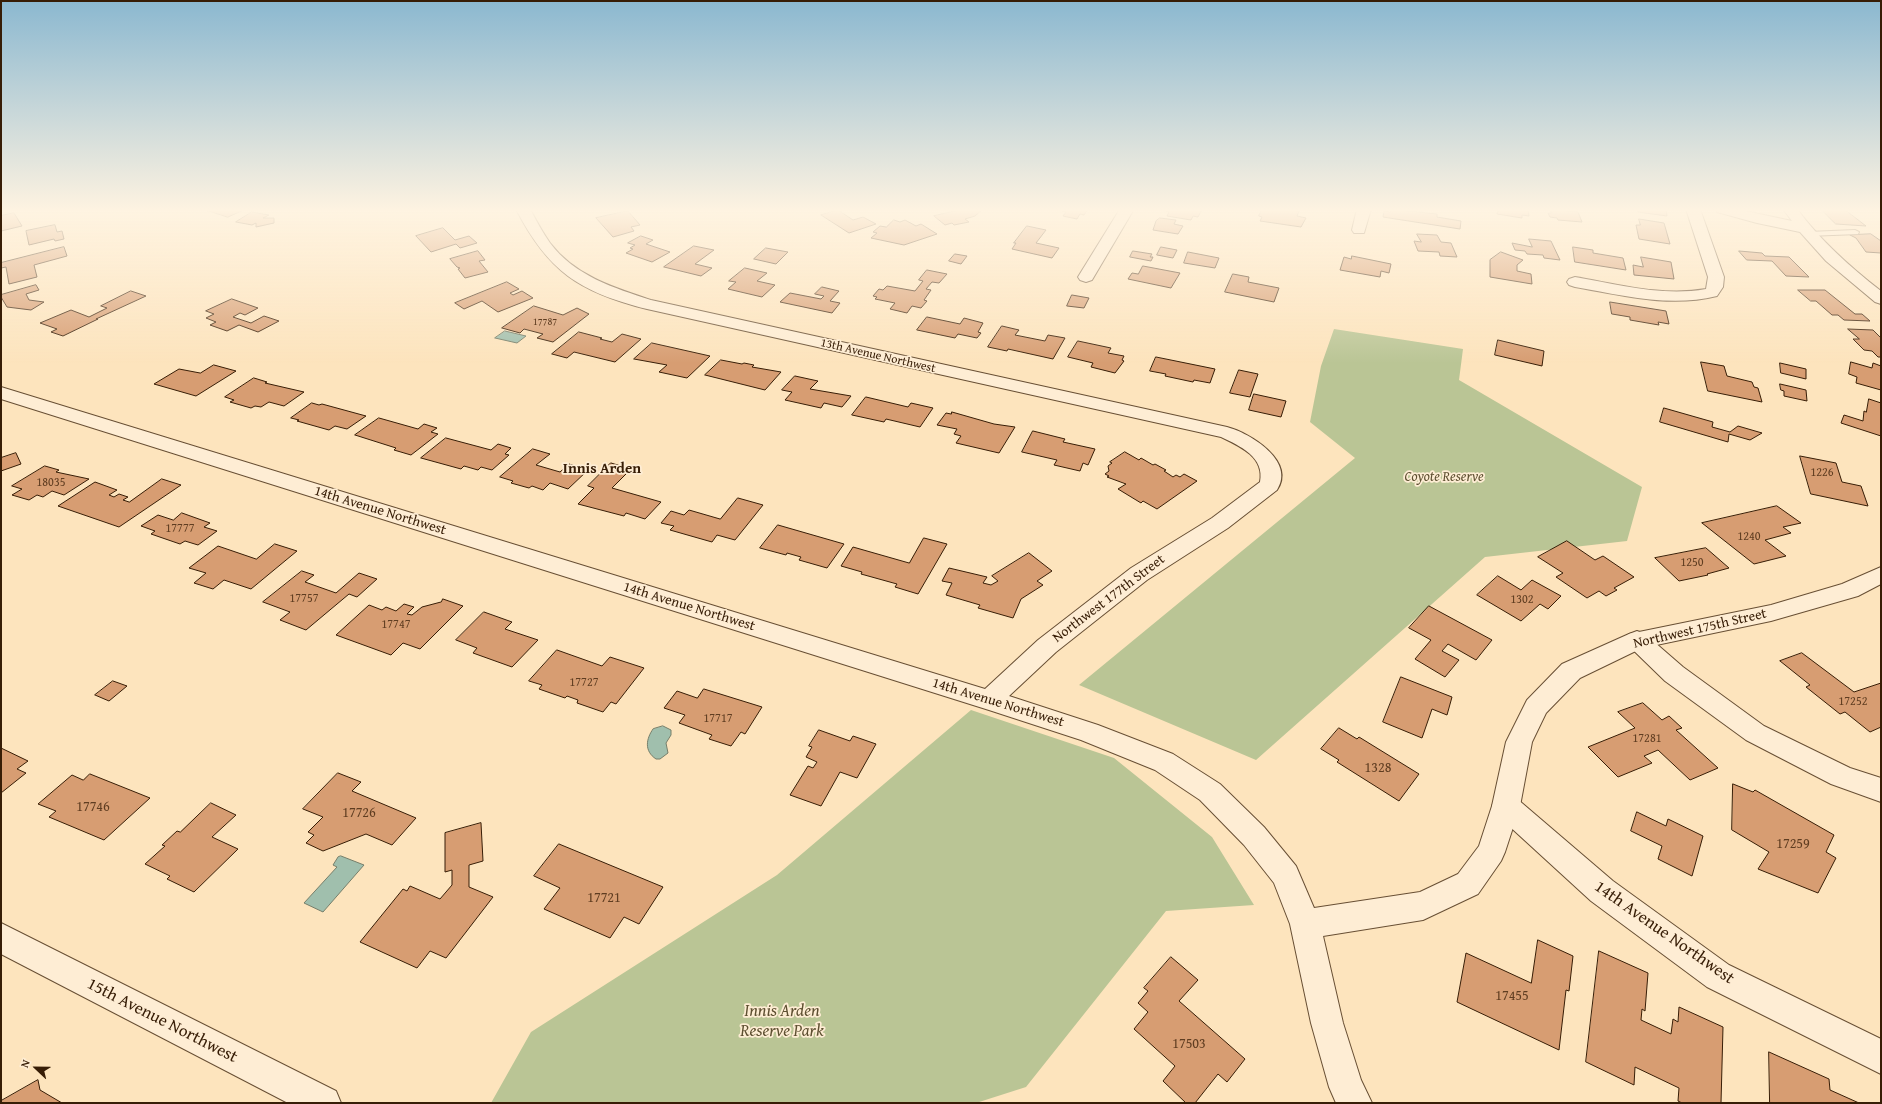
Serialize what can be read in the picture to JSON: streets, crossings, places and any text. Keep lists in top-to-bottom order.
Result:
{
  "streets": {
    "street": [
      "13th Avenue Northwest",
      "14th Avenue Northwest",
      "Northwest 177th Street",
      "Northwest 175th Street",
      "15th Avenue Northwest"
    ]
  },
  "crossings": [
    ["13th Avenue Northwest", "Northwest 177th Street"],
    ["14th Avenue Northwest", "Northwest 177th Street"],
    ["14th Avenue Northwest", "Northwest 175th Street"]
  ],
  "districts": ["Innis Arden"],
  "parks": ["Coyote Reserve", "Innis Arden Reserve Park"],
  "house_numbers": [
    "17787",
    "1226",
    "18035",
    "17777",
    "1240",
    "1250",
    "17757",
    "1302",
    "17747",
    "17727",
    "17252",
    "17717",
    "17281",
    "1328",
    "17746",
    "17726",
    "17259",
    "17721",
    "17455",
    "17503"
  ],
  "north": "left"
}
